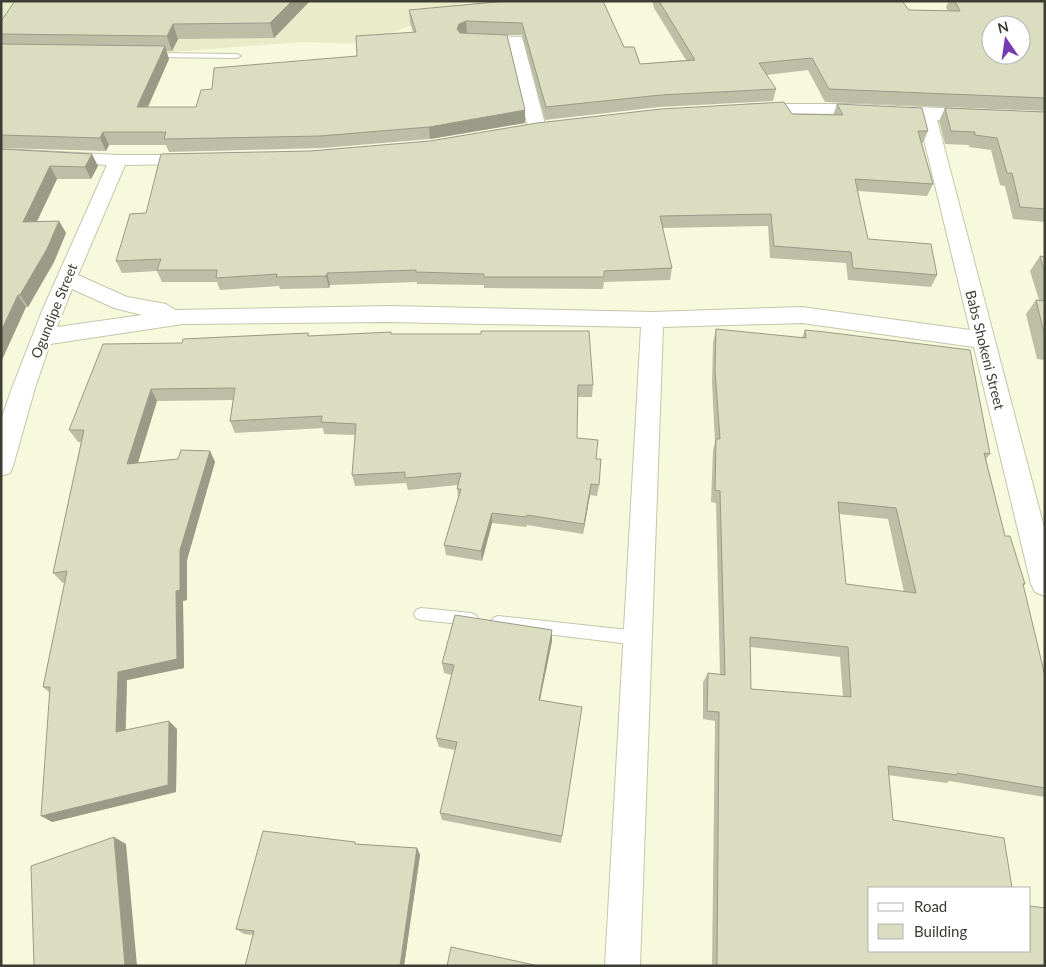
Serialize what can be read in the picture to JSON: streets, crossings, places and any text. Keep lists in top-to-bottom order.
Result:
{
  "streets": {
    "street": ["Ogundipe Street", "Babs Shokeni Street"]
  },
  "legend": ["Road", "Building"],
  "north": "top"
}
